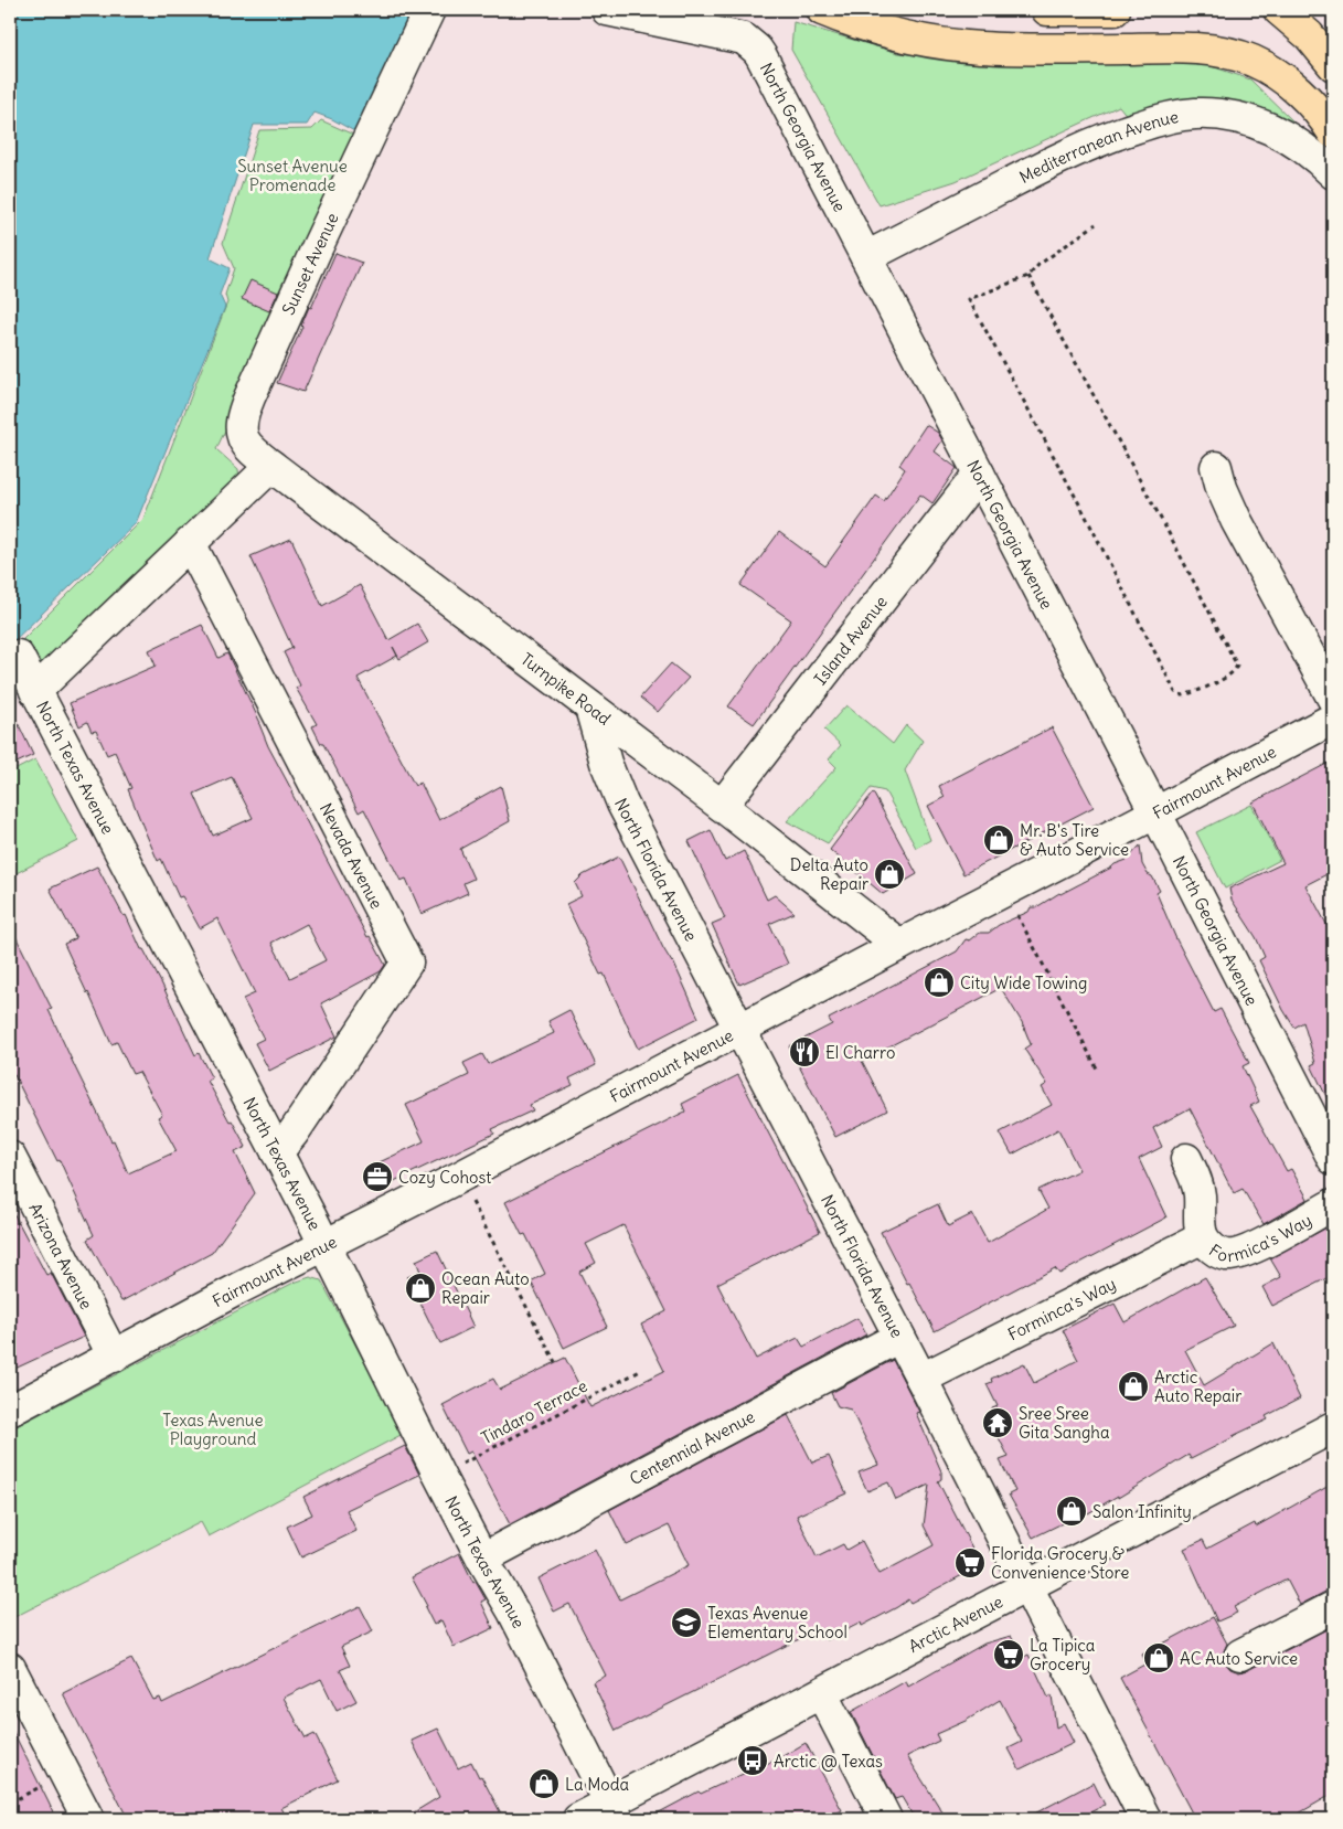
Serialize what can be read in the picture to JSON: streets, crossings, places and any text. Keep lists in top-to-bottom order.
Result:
{
  "streets": {
    "street": [
      "North Georgia Avenue",
      "Mediterranean Avenue",
      "Sunset Avenue",
      "Island Avenue",
      "Turnpike Road",
      "North Texas Avenue",
      "Fairmount Avenue",
      "Nevada Avenue",
      "North Florida Avenue",
      "Formica's Way",
      "Arizona Avenue",
      "Forminca's Way",
      "Centennial Avenue",
      "Arctic Avenue"
    ],
    "path": ["Tindaro Terrace"]
  },
  "crossings": [
    ["North Georgia Avenue", "Mediterranean Avenue"],
    ["North Georgia Avenue", "Island Avenue"],
    ["North Georgia Avenue", "Fairmount Avenue"],
    ["Sunset Avenue", "Turnpike Road"],
    ["Island Avenue", "Turnpike Road"],
    ["Turnpike Road", "Fairmount Avenue"],
    ["Turnpike Road", "North Florida Avenue"],
    ["North Texas Avenue", "Fairmount Avenue"],
    ["North Texas Avenue", "Nevada Avenue"],
    ["North Texas Avenue", "Tindaro Terrace"],
    ["North Texas Avenue", "Centennial Avenue"],
    ["North Texas Avenue", "Arctic Avenue"],
    ["Fairmount Avenue", "North Florida Avenue"],
    ["Fairmount Avenue", "Arizona Avenue"],
    ["North Florida Avenue", "Forminca's Way"],
    ["North Florida Avenue", "Centennial Avenue"],
    ["North Florida Avenue", "Arctic Avenue"],
    ["Formica's Way", "Forminca's Way"]
  ],
  "parks": ["Sunset Avenue Promenade", "Texas Avenue Playground"],
  "places": {
    "shop": [
      "Mr. B's Tire & Auto Service",
      "Delta Auto Repair",
      "City Wide Towing",
      "Ocean Auto Repair",
      "Arctic Auto Repair",
      "Salon Infinity",
      "AC Auto Service",
      "La Moda"
    ],
    "restaurant": ["El Charro"],
    "office": ["Cozy Cohost"],
    "temple": ["Sree Sree Gita Sangha"],
    "supermarket": ["Florida Grocery & Convenience Store", "La Tipica Grocery"],
    "school or university": ["Texas Avenue Elementary School"],
    "bus stop": ["Arctic @ Texas"]
  }
}
